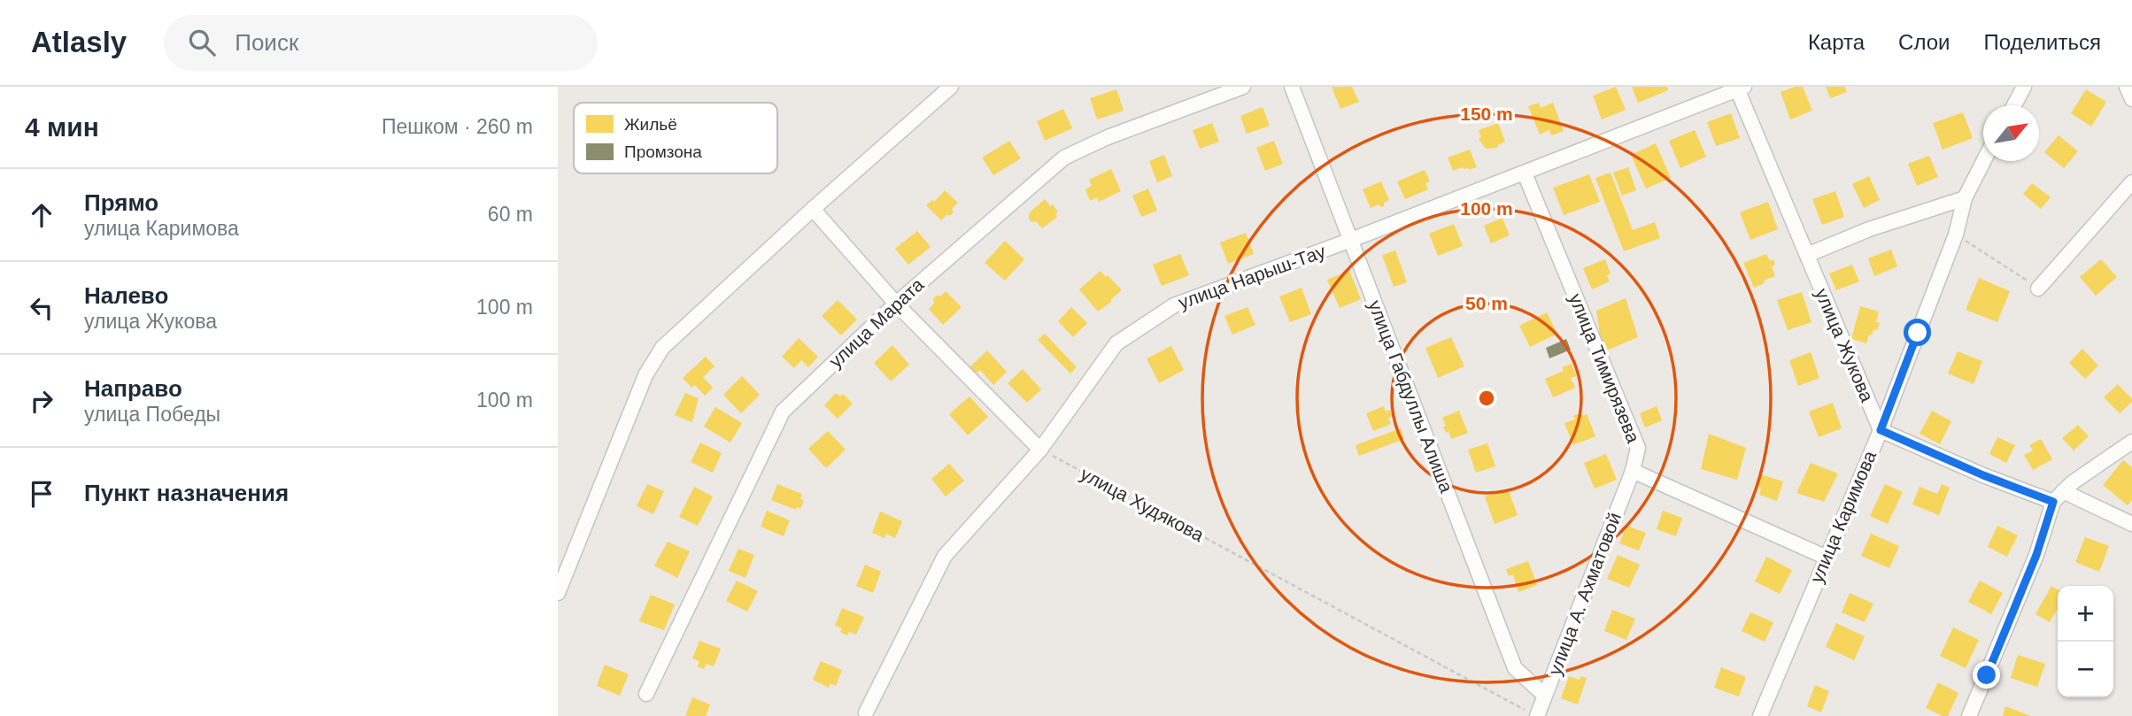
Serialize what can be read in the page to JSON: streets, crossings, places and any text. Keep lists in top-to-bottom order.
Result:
{
  "streets": {
    "street": [
      "улица Нарыш-Тау",
      "улица Марата",
      "улица Жукова",
      "улица Тимирязева",
      "улица Габдуллы Алиша",
      "улица Каримова",
      "улица А. Ахматовой"
    ],
    "path": ["улица Худякова"]
  },
  "crossings": [
    ["улица Нарыш-Тау", "улица Жукова"],
    ["улица Нарыш-Тау", "улица Тимирязева"],
    ["улица Нарыш-Тау", "улица Габдуллы Алиша"],
    ["улица Нарыш-Тау", "улица Худякова"],
    ["улица Жукова", "улица Каримова"],
    ["улица Тимирязева", "улица Каримова"],
    ["улица Тимирязева", "улица А. Ахматовой"],
    ["улица Габдуллы Алиша", "улица А. Ахматовой"],
    ["улица Худякова", "улица А. Ахматовой"]
  ],
  "legend": ["Жильё", "Промзона"],
  "north": "top right",
  "page": {
    "header": "Atlasly",
    "search": "Поиск",
    "nav": ["Карта", "Слои", "Поделиться"],
    "heading": ["4 мин", "Пешком · 260 m"],
    "list": [
      ["Прямо", "улица Каримова", "60 m"],
      ["Налево", "улица Жукова", "100 m"],
      ["Направо", "улица Победы", "100 m"],
      "Пункт назначения"
    ],
    "map_buttons": ["+", "−"]
  },
  "rings": ["150 m", "100 m", "50 m"]
}
